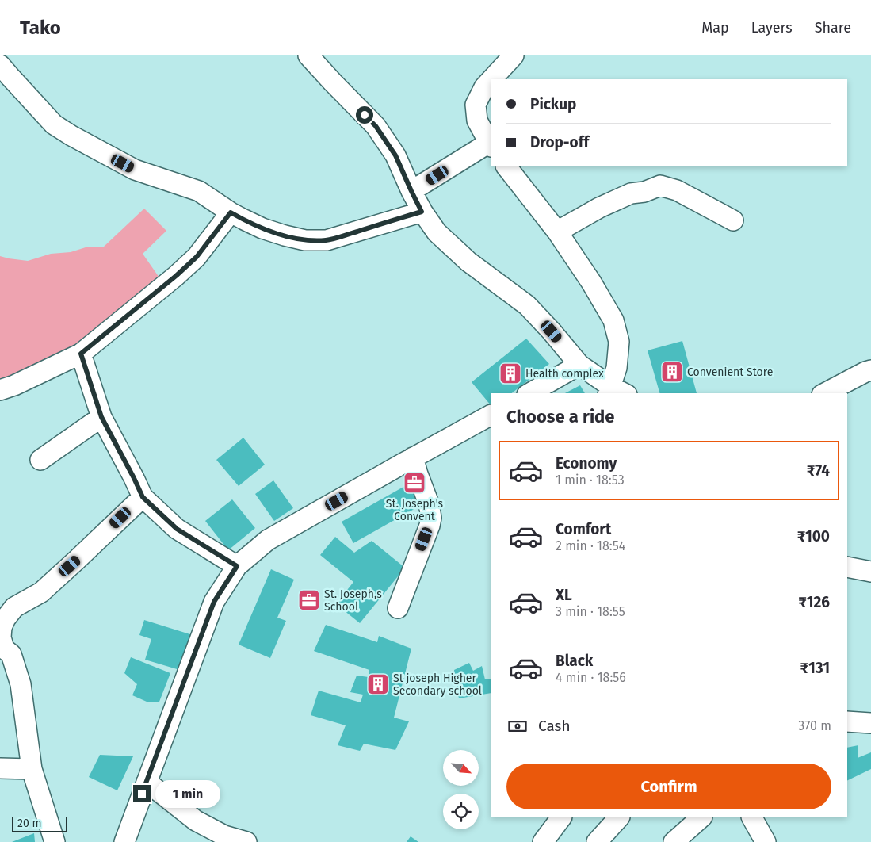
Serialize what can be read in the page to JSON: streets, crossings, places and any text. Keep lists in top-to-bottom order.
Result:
{
  "places": {
    "building": ["Convenient Store", "Health complex", "St joseph Higher Secondary school"],
    "office": ["St. Joseph's Convent", "St. Joseph,s School"]
  },
  "scale_bar": "20 m",
  "north": "bottom right",
  "page": {
    "header": "Tako",
    "nav": ["Map", "Layers", "Share"],
    "banner": ["Pickup", "Drop-off"],
    "heading": "Choose a ride",
    "list": [
      {
        "name": "Economy",
        "note": "1 min · 18:53",
        "value": "₹74"
      },
      {
        "name": "Comfort",
        "note": "2 min · 18:54",
        "value": "₹100"
      },
      {
        "name": "XL",
        "note": "3 min · 18:55",
        "value": "₹126"
      },
      {
        "name": "Black",
        "note": "4 min · 18:56",
        "value": "₹131"
      }
    ],
    "pay": ["Cash", "370 m"],
    "buttons": "Confirm",
    "bubble": "1 min",
    "scale": "20 m"
  }
}
